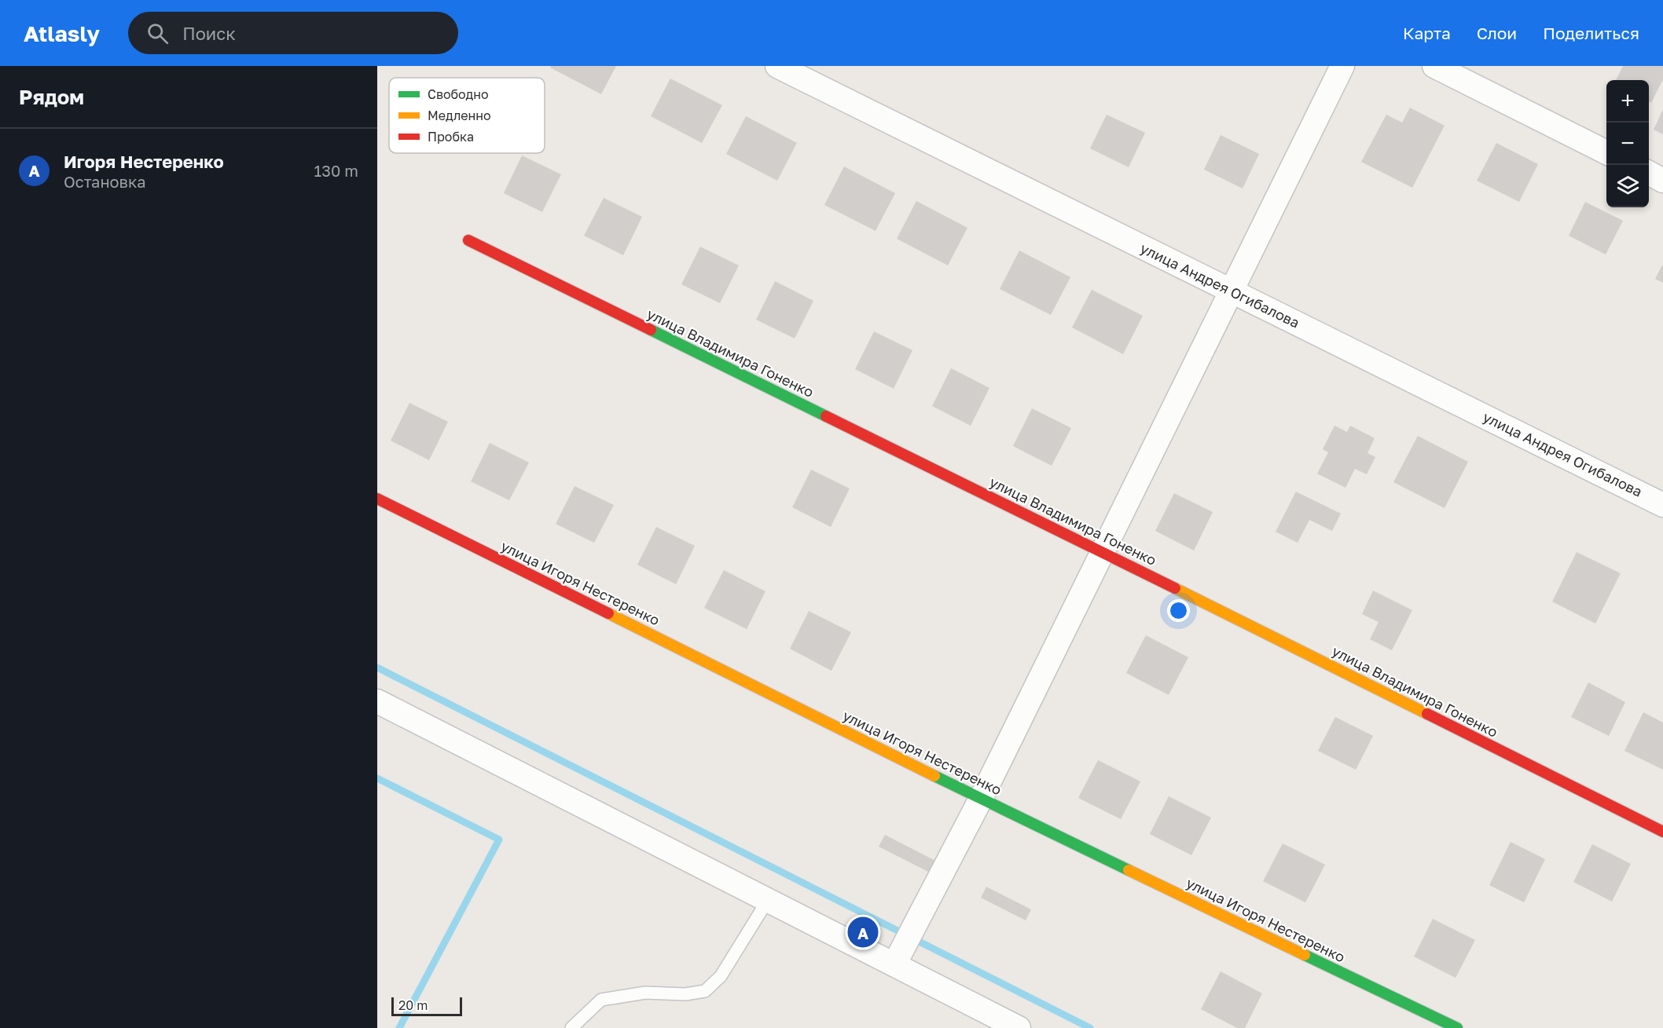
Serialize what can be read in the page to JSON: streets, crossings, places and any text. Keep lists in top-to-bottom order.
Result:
{
  "streets": {
    "street": ["улица Андрея Огибалова", "улица Владимира Гоненко", "улица Игоря Нестеренко"]
  },
  "legend": ["Свободно", "Медленно", "Пробка"],
  "scale_bar": "20 m",
  "page": {
    "header": "Atlasly",
    "search": "Поиск",
    "nav": ["Карта", "Слои", "Поделиться"],
    "heading": "Рядом",
    "map_buttons": ["+", "−"],
    "list": [
      {
        "mark": "A",
        "name": "Игоря Нестеренко",
        "note": "Остановка",
        "value": "130 m"
      }
    ],
    "pins": "A",
    "scale": "20 m"
  }
}
